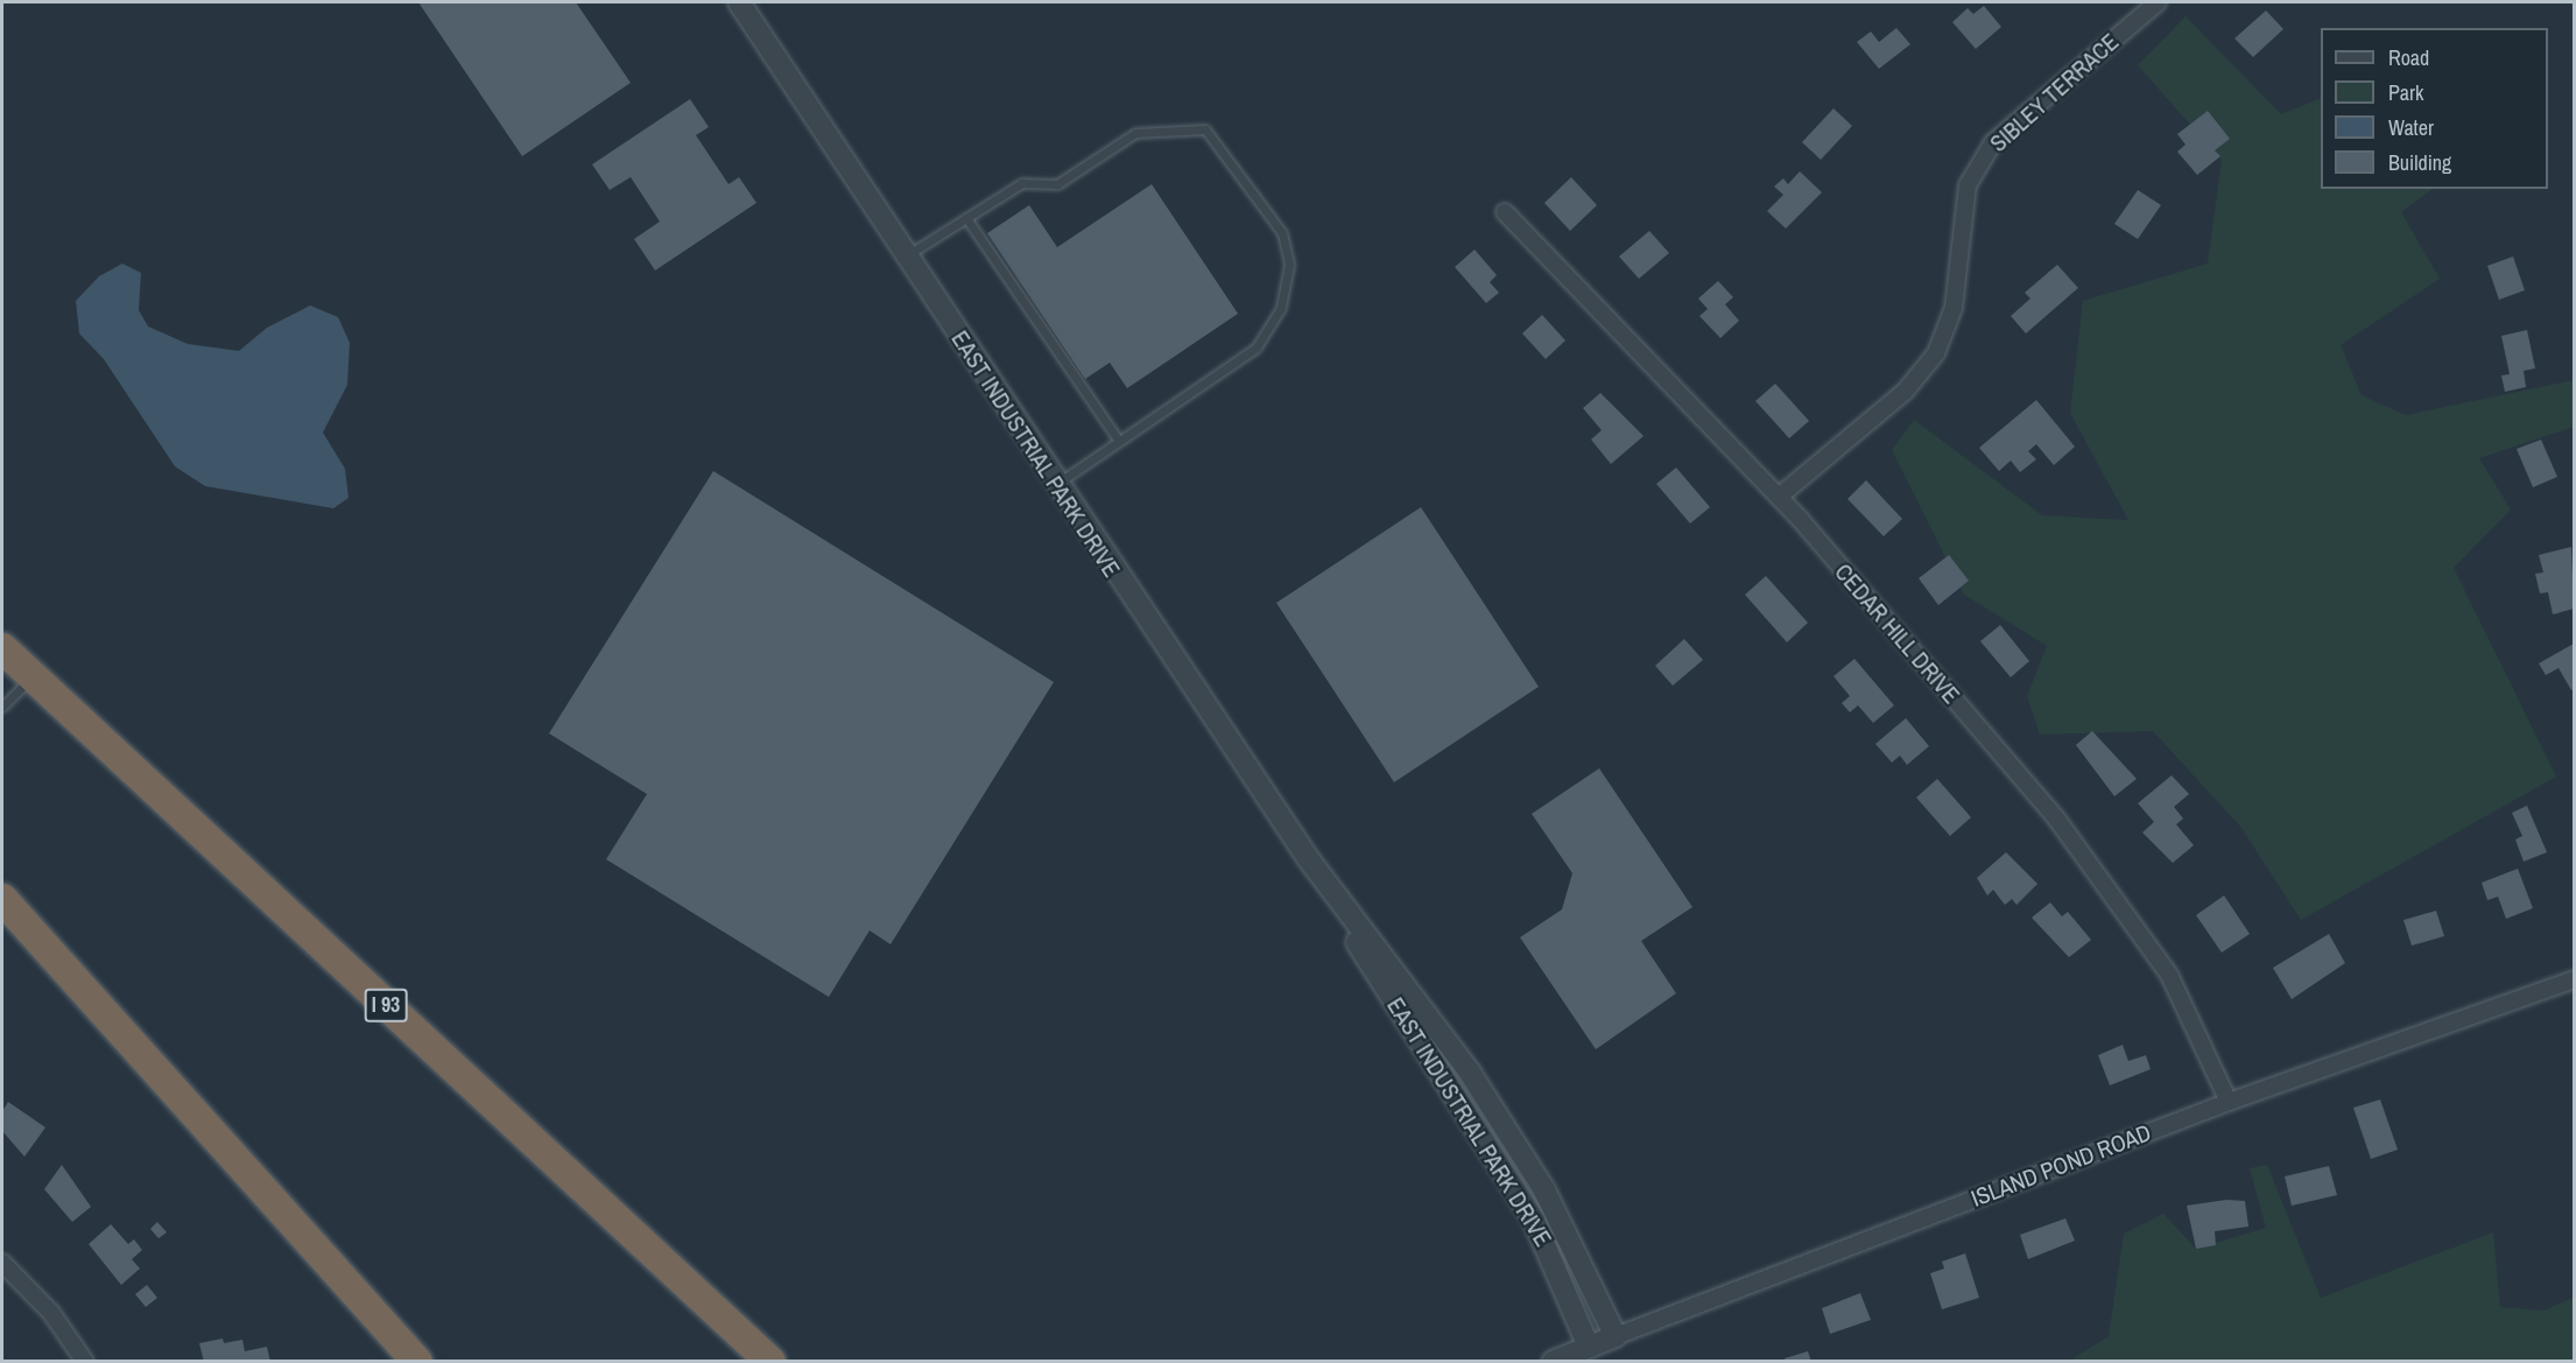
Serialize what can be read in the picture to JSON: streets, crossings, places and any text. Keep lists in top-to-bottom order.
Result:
{
  "streets": {
    "highway": ["I 93"],
    "street": [
      "SIBLEY TERRACE",
      "EAST INDUSTRIAL PARK DRIVE",
      "CEDAR HILL DRIVE",
      "ISLAND POND ROAD"
    ]
  },
  "crossings": [
    ["SIBLEY TERRACE", "CEDAR HILL DRIVE"],
    ["EAST INDUSTRIAL PARK DRIVE", "ISLAND POND ROAD"],
    ["CEDAR HILL DRIVE", "ISLAND POND ROAD"]
  ],
  "legend": [
    "Road",
    "Park",
    "Water",
    "Building"
  ]
}
